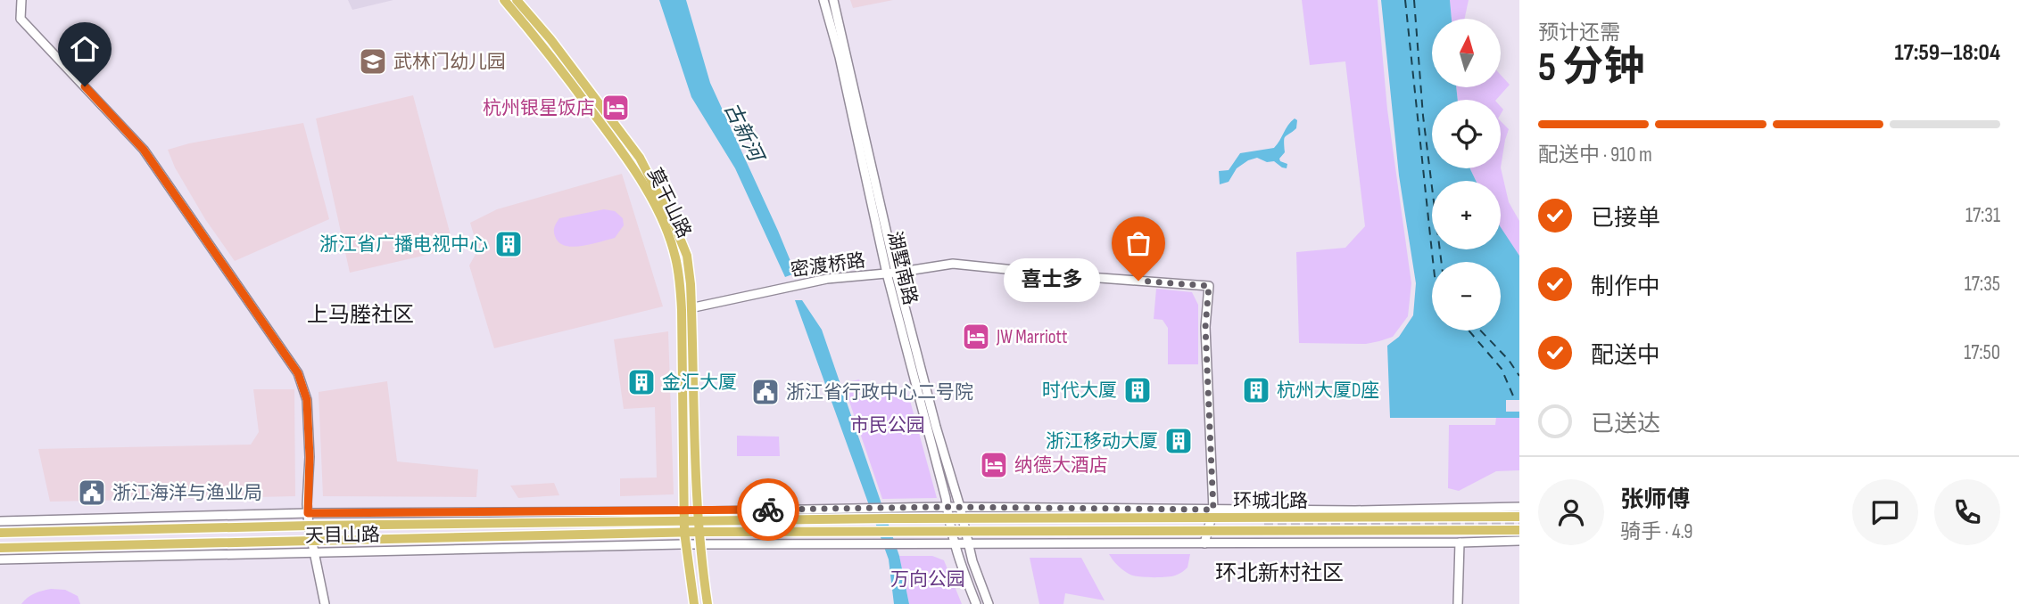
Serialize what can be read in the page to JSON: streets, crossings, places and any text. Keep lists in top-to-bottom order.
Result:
{
  "streets": {
    "main road": [
      "莫干山路",
      "密渡桥路",
      "湖墅南路",
      "环城北路",
      "天目山路"
    ]
  },
  "crossings": [
    ["莫干山路", "密渡桥路"],
    ["莫干山路", "环城北路"],
    ["莫干山路", "天目山路"],
    ["密渡桥路", "湖墅南路"],
    ["密渡桥路", "环城北路"],
    ["湖墅南路", "环城北路"],
    ["环城北路", "天目山路"]
  ],
  "districts": ["上马塍社区", "环北新村社区"],
  "water": ["古新河"],
  "parks": ["市民公园", "万向公园"],
  "places": {
    "school or university": ["武林门幼儿园"],
    "hotel": ["杭州银星饭店", "JW Marriott", "纳德大酒店"],
    "building": [
      "浙江省广播电视中心",
      "金汇大厦",
      "时代大厦",
      "杭州大厦D座",
      "浙江移动大厦"
    ],
    "other": ["喜士多"],
    "public building": ["浙江省行政中心二号院", "浙江海洋与渔业局"]
  },
  "north": "top",
  "page": {
    "heading": ["5 分钟", "预计还需", "17:59–18:04"],
    "panel": ["张师傅", "骑手 · 4.9"],
    "map_buttons": ["+", "−"],
    "bar": "配送中 · 910 m",
    "list": [
      ["已接单", "17:31"],
      ["制作中", "17:35"],
      ["配送中", "17:50"],
      "已送达"
    ],
    "bubble": "喜士多"
  }
}
